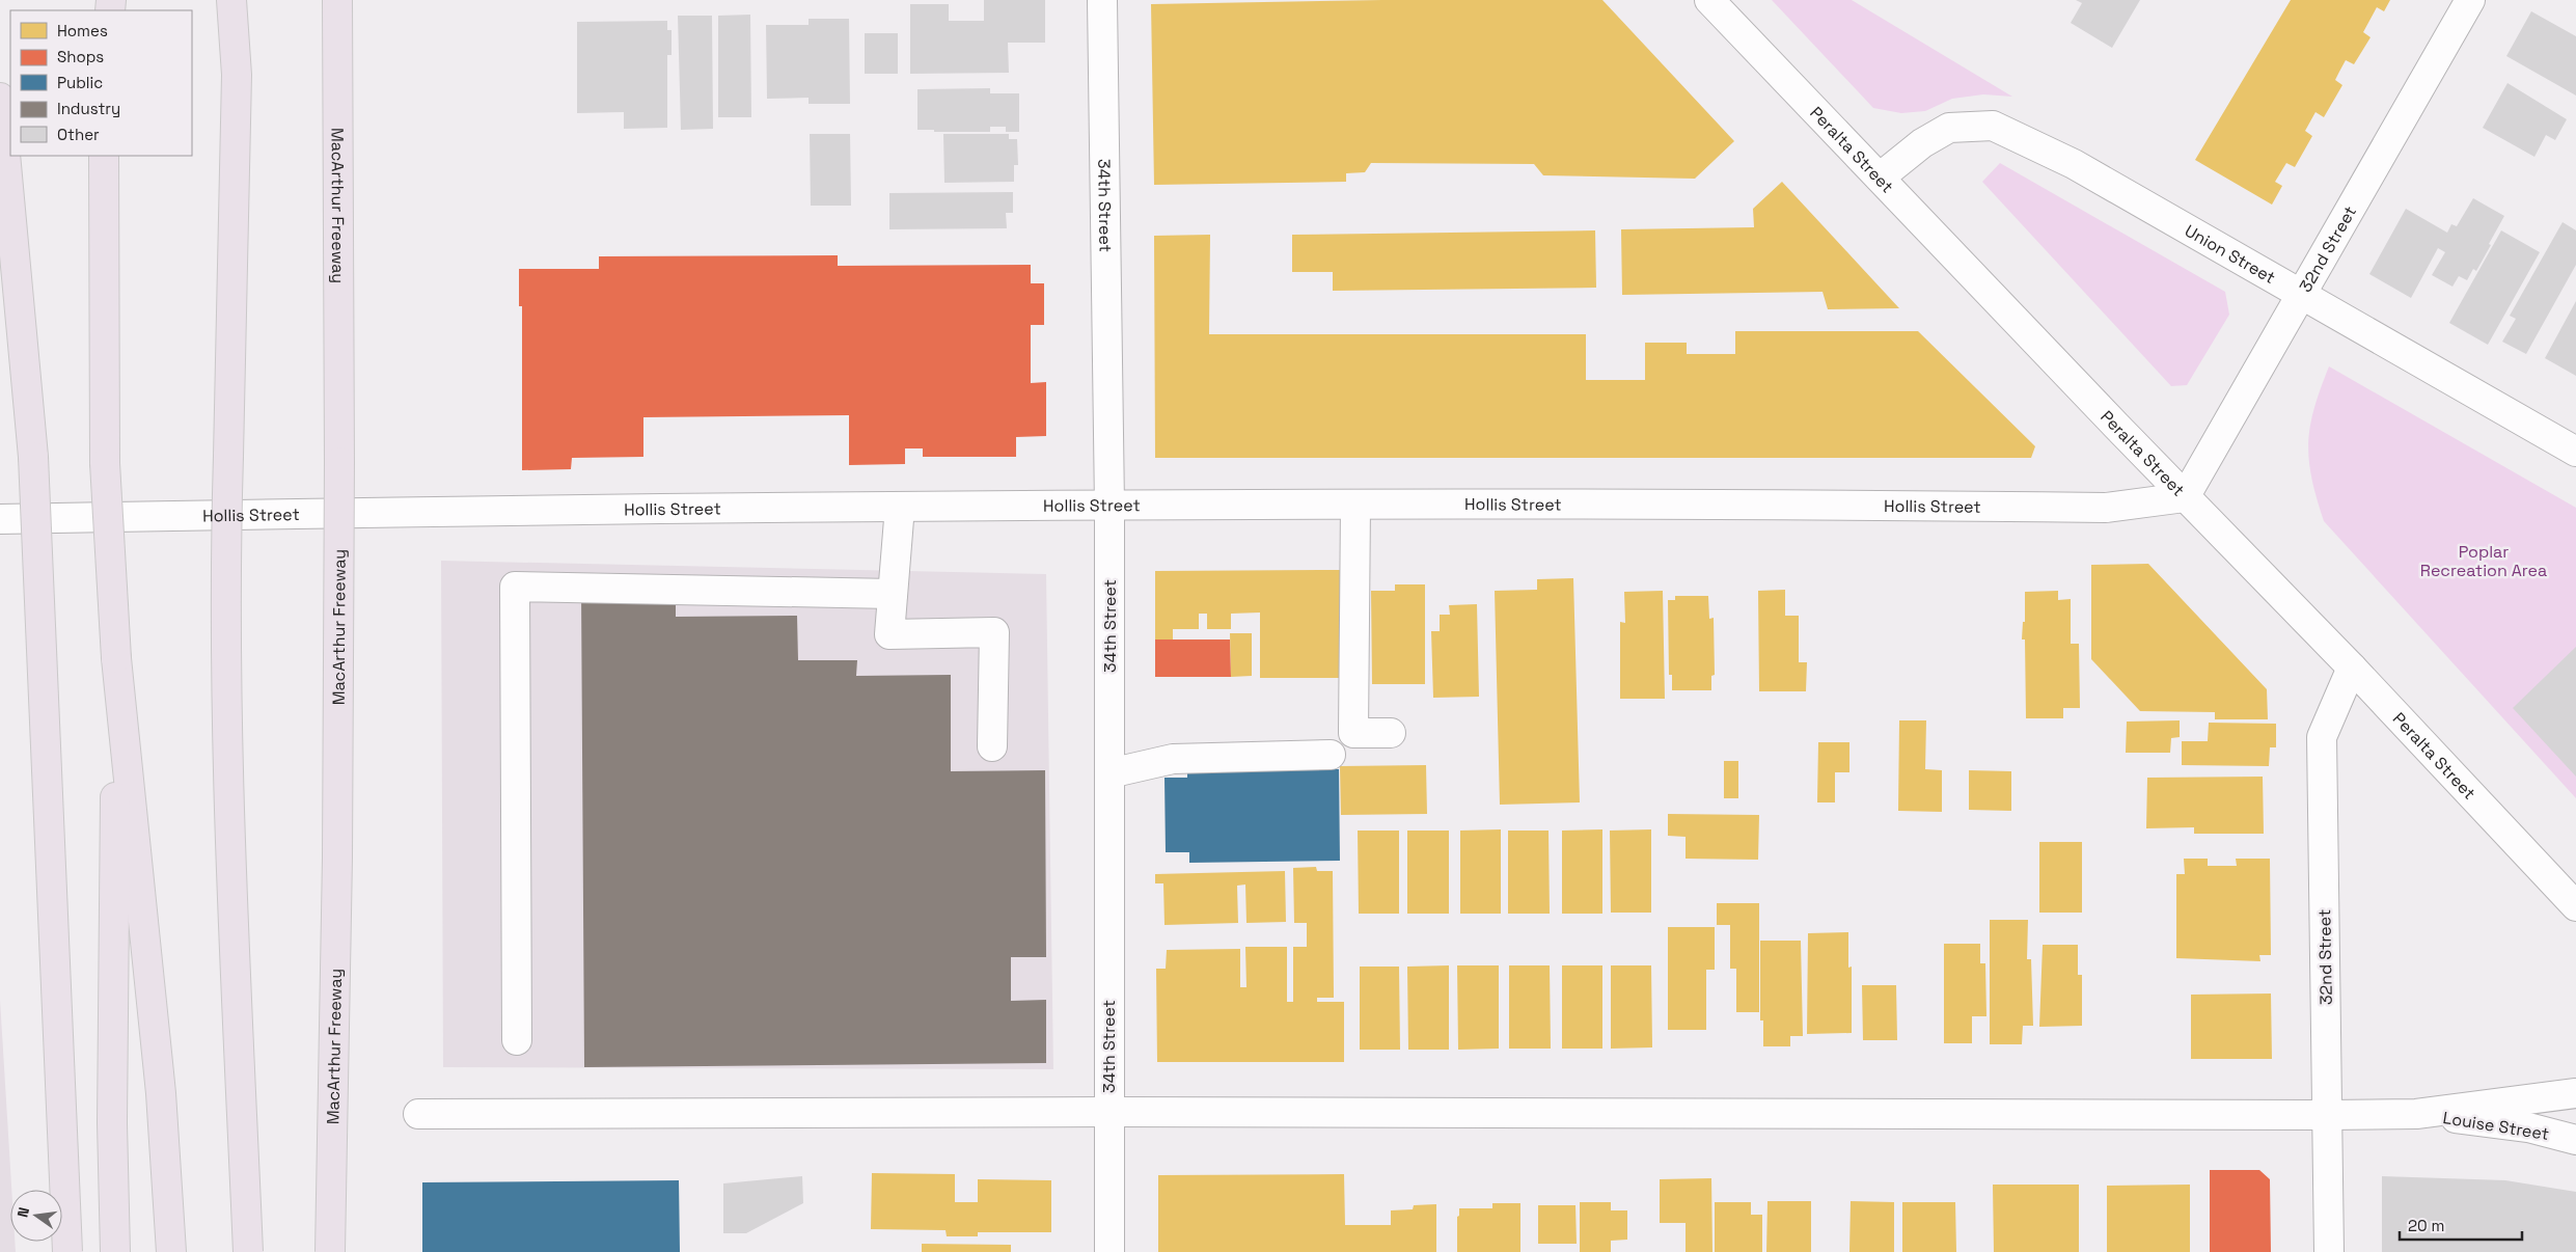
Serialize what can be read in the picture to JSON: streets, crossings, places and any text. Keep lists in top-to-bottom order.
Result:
{
  "streets": {
    "highway": ["MacArthur Freeway"],
    "street": [
      "Peralta Street",
      "34th Street",
      "32nd Street",
      "Union Street",
      "Hollis Street",
      "Louise Street"
    ]
  },
  "crossings": [
    ["Peralta Street", "32nd Street"],
    ["Peralta Street", "Union Street"],
    ["Peralta Street", "Hollis Street"],
    ["34th Street", "Hollis Street"],
    ["34th Street", "Louise Street"],
    ["32nd Street", "Union Street"],
    ["32nd Street", "Hollis Street"],
    ["32nd Street", "Louise Street"]
  ],
  "parks": ["Poplar Recreation Area"],
  "legend": [
    "Homes",
    "Shops",
    "Public",
    "Industry",
    "Other"
  ],
  "scale_bar": "20 m",
  "north": "left"
}
